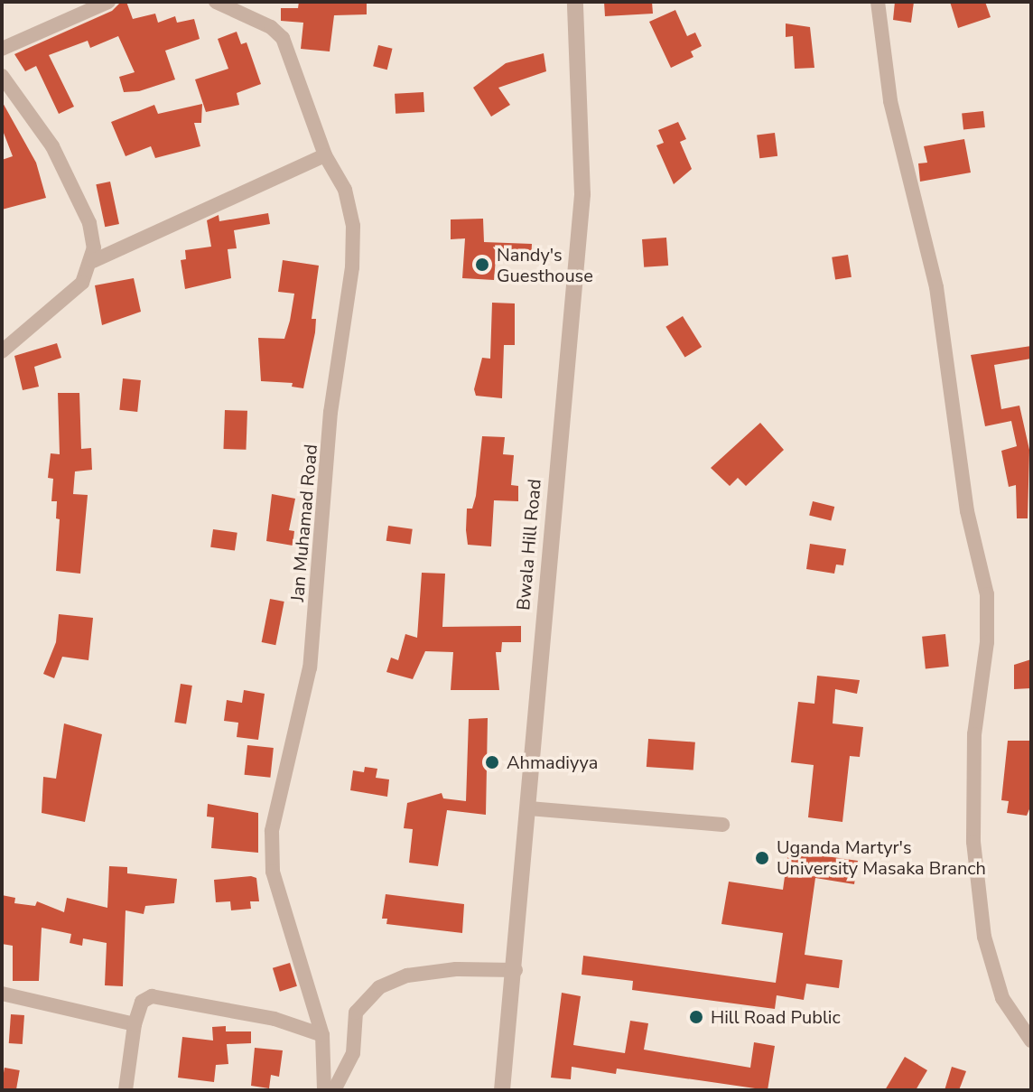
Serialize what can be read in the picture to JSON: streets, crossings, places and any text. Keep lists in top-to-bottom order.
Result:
{
  "streets": {
    "street": ["Jan Muhamad Road", "Bwala Hill Road"]
  },
  "places": [
    "Nandy's Guesthouse",
    "Ahmadiyya",
    "Uganda Martyr's University Masaka Branch",
    "Hill Road Public"
  ]
}
